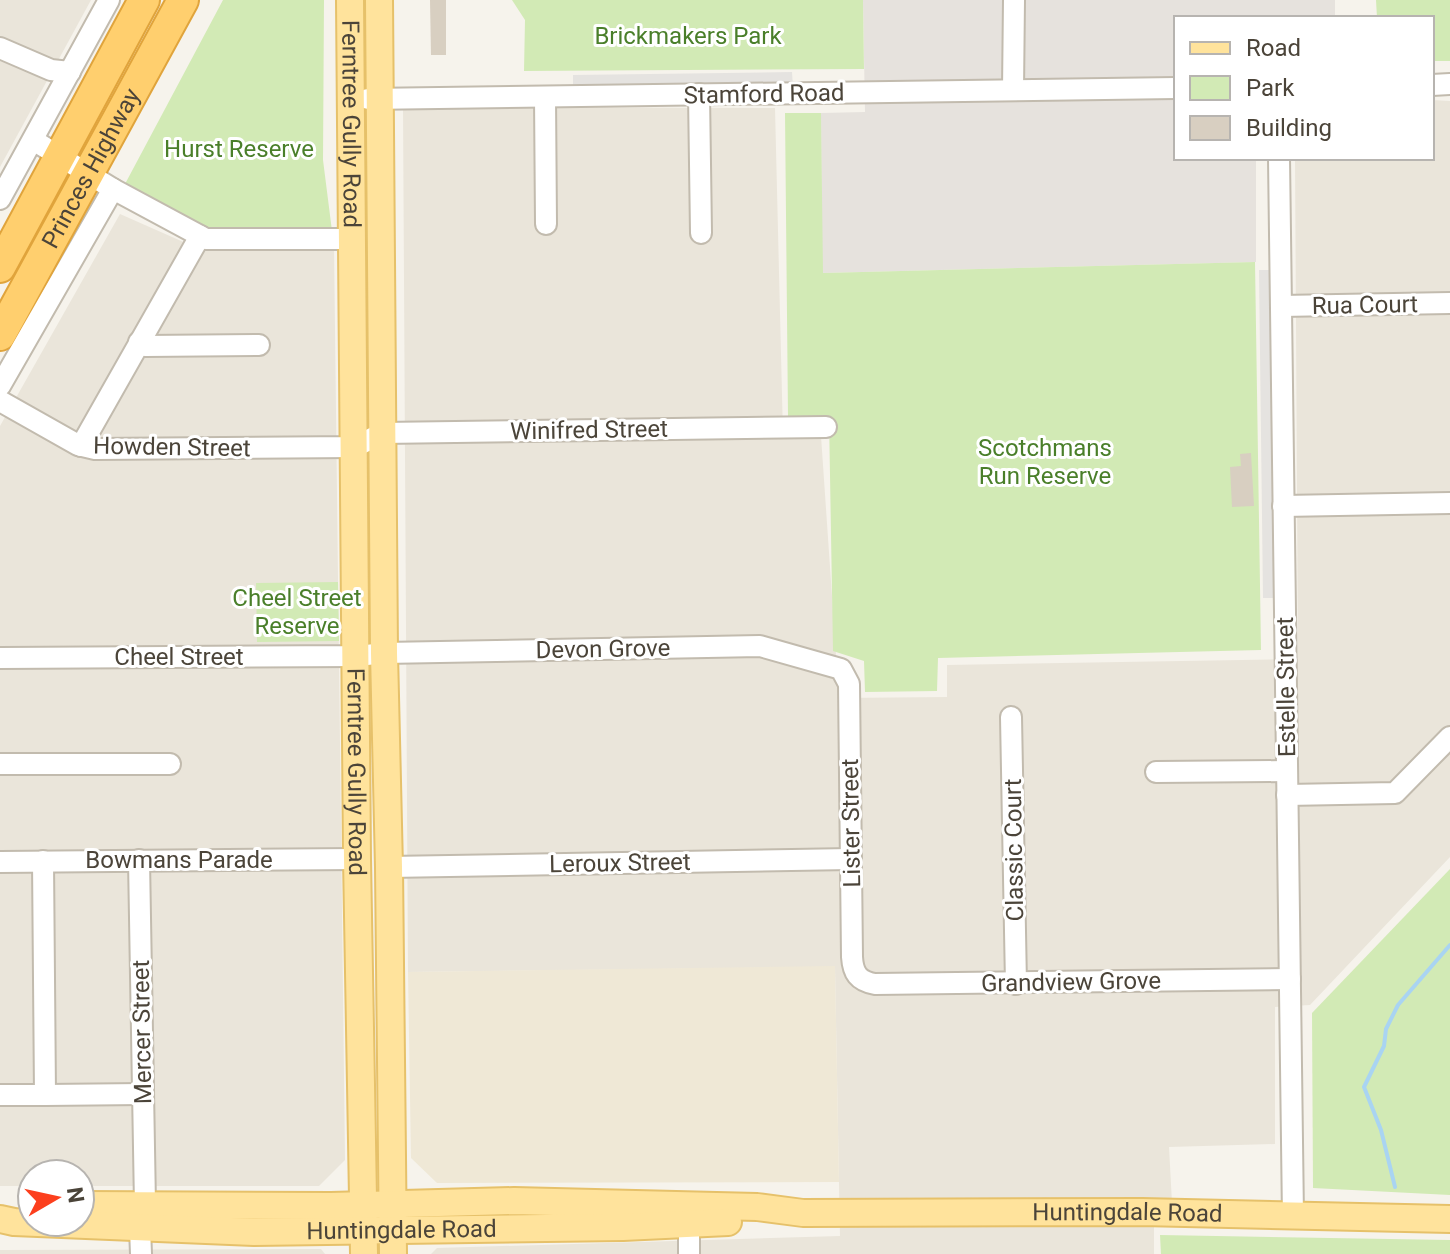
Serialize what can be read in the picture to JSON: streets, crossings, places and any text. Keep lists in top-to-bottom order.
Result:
{
  "streets": {
    "highway": ["Princes Highway"],
    "main road": ["Ferntree Gully Road", "Huntingdale Road"],
    "street": [
      "Stamford Road",
      "Rua Court",
      "Winifred Street",
      "Howden Street",
      "Devon Grove",
      "Cheel Street",
      "Estelle Street",
      "Lister Street",
      "Classic Court",
      "Bowmans Parade",
      "Leroux Street",
      "Grandview Grove",
      "Mercer Street"
    ]
  },
  "crossings": [
    ["Stamford Road", "Ferntree Gully Road"],
    ["Ferntree Gully Road", "Winifred Street"],
    ["Ferntree Gully Road", "Howden Street"],
    ["Ferntree Gully Road", "Devon Grove"],
    ["Ferntree Gully Road", "Cheel Street"],
    ["Ferntree Gully Road", "Bowmans Parade"],
    ["Ferntree Gully Road", "Leroux Street"],
    ["Ferntree Gully Road", "Huntingdale Road"],
    ["Rua Court", "Estelle Street"],
    ["Winifred Street", "Howden Street"],
    ["Devon Grove", "Cheel Street"],
    ["Devon Grove", "Lister Street"],
    ["Estelle Street", "Grandview Grove"],
    ["Estelle Street", "Huntingdale Road"],
    ["Lister Street", "Leroux Street"],
    ["Lister Street", "Grandview Grove"],
    ["Classic Court", "Grandview Grove"],
    ["Bowmans Parade", "Mercer Street"],
    ["Mercer Street", "Huntingdale Road"]
  ],
  "parks": [
    "Brickmakers Park",
    "Hurst Reserve",
    "Scotchmans Run Reserve",
    "Cheel Street Reserve"
  ],
  "legend": ["Road", "Park", "Building"],
  "north": "right"
}
